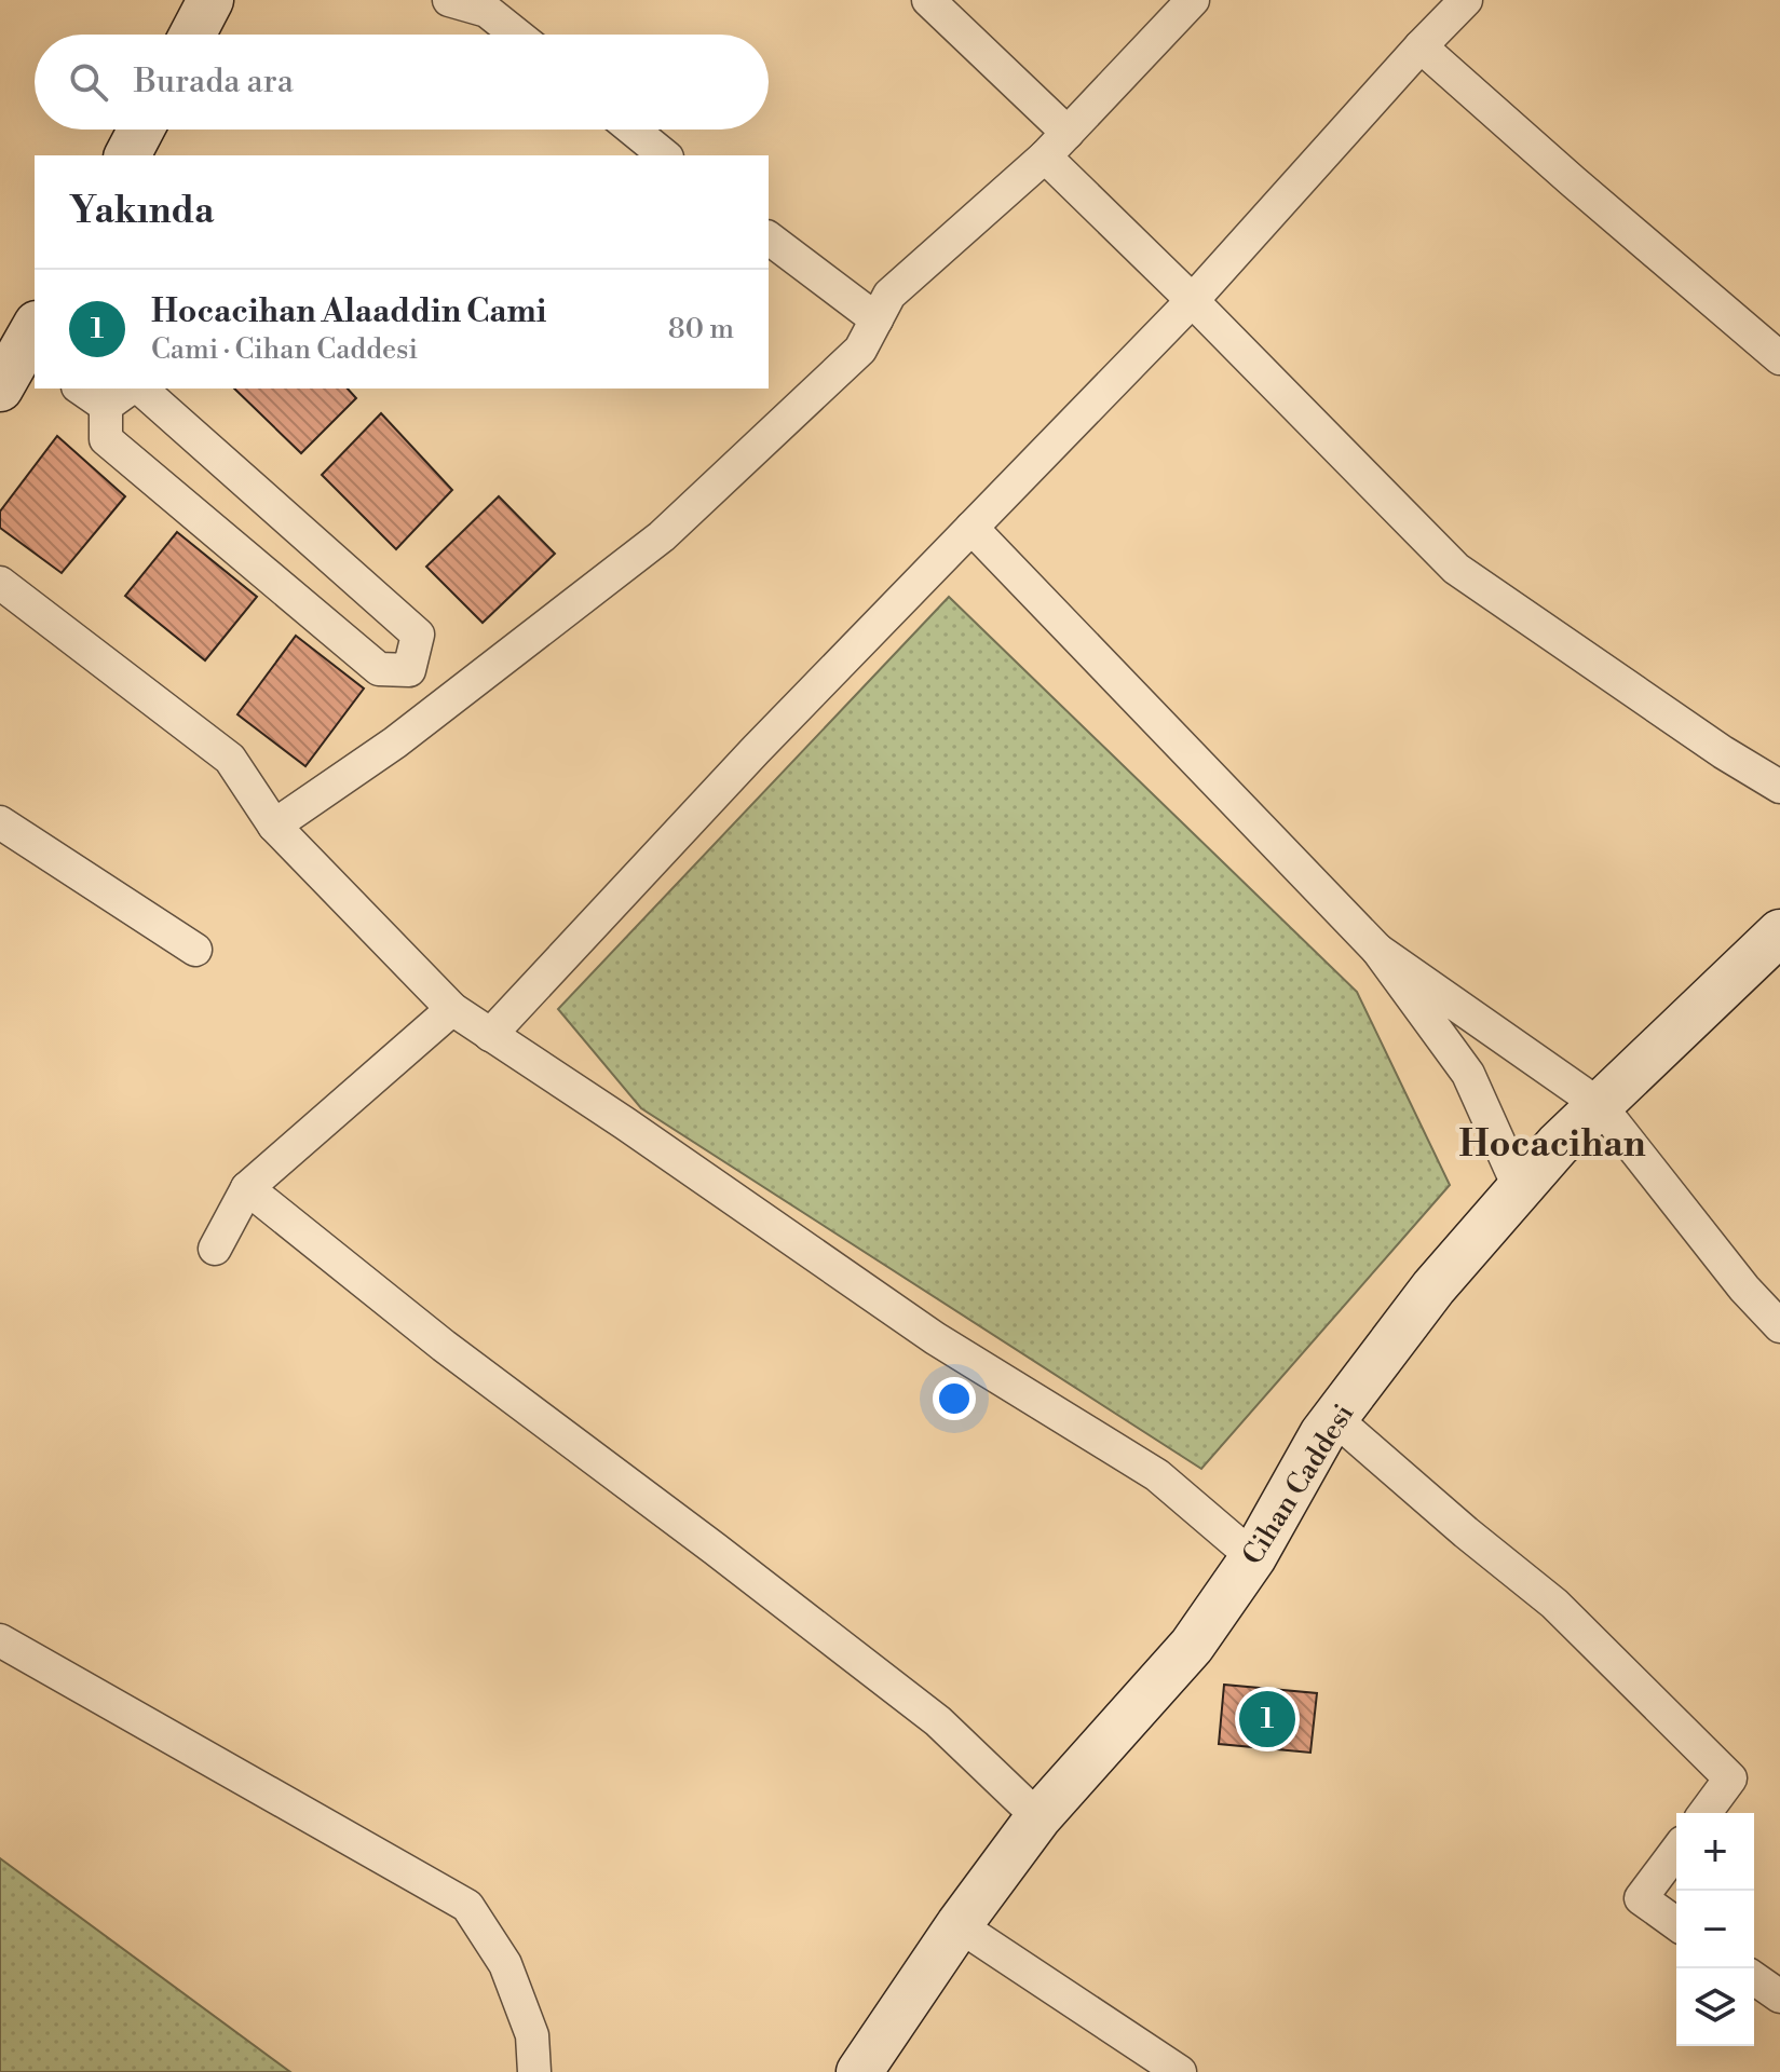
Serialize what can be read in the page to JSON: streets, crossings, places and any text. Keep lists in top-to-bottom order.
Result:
{
  "streets": {
    "street": ["Cihan Caddesi"]
  },
  "districts": ["Hocacihan"],
  "page": {
    "search": "Burada ara",
    "heading": "Yakında",
    "list": [
      {
        "mark": "1",
        "name": "Hocacihan Alaaddin Cami",
        "note": "Cami · Cihan Caddesi",
        "value": "80 m"
      }
    ],
    "pins": "1",
    "map_buttons": ["+", "−"]
  }
}
